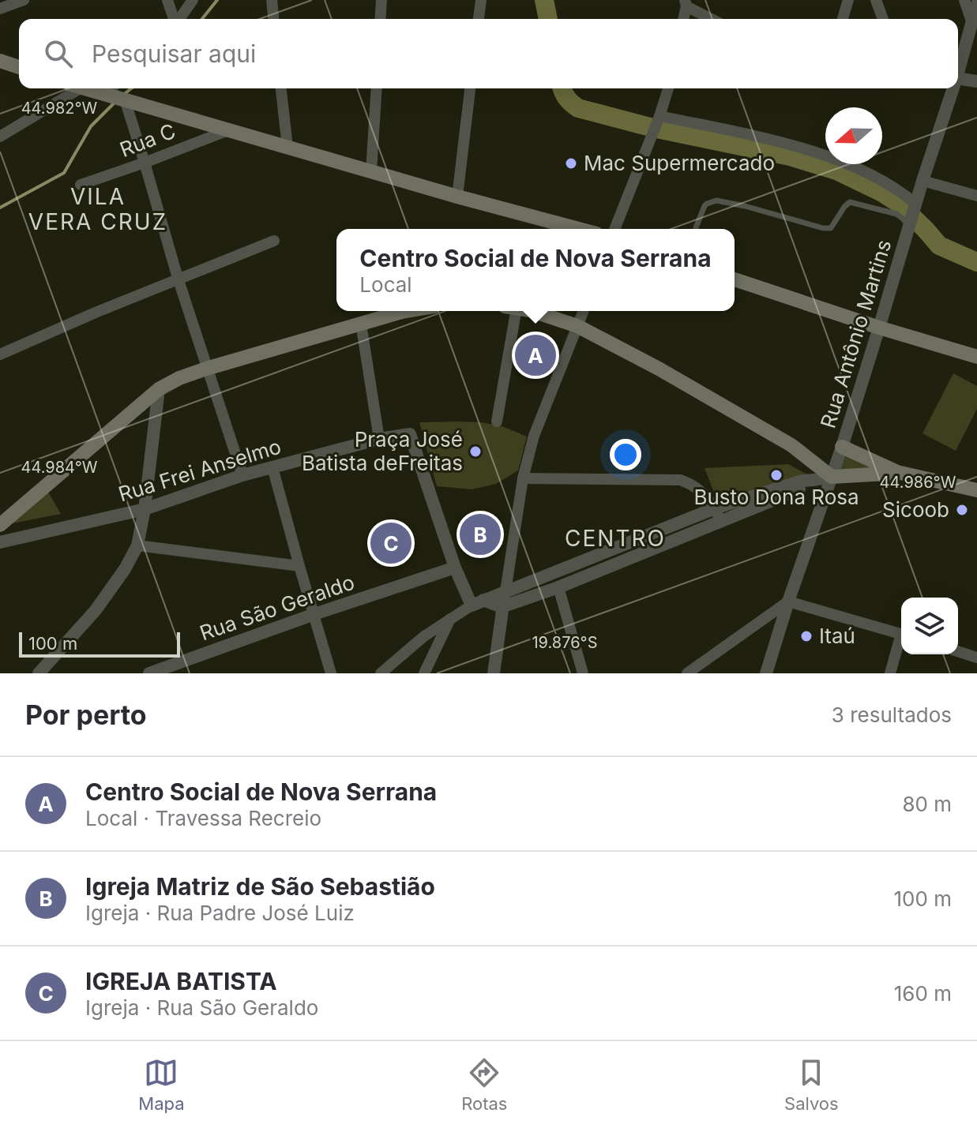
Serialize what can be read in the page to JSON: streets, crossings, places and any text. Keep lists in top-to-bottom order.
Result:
{
  "streets": {
    "street": [
      "Rua C",
      "Rua Antônio Martins",
      "Rua Frei Anselmo",
      "Rua São Geraldo"
    ]
  },
  "crossings": [
    ["Rua Frei Anselmo", "Rua São Geraldo"]
  ],
  "districts": ["VILA VERA CRUZ", "CENTRO"],
  "places": [
    "Mac Supermercado",
    "Praça José Batista deFreitas",
    "Busto Dona Rosa",
    "Sicoob",
    "Itaú"
  ],
  "scale_bar": "100 m",
  "north": "left",
  "page": {
    "search": "Pesquisar aqui",
    "popup": ["Centro Social de Nova Serrana", "Local"],
    "pins": ["A", "B", "C"],
    "scale": "100 m",
    "heading": ["Por perto", "3 resultados"],
    "list": [
      {
        "mark": "A",
        "name": "Centro Social de Nova Serrana",
        "note": "Local · Travessa Recreio",
        "value": "80 m"
      },
      {
        "mark": "B",
        "name": "Igreja Matriz de São Sebastião",
        "note": "Igreja · Rua Padre José Luiz",
        "value": "100 m"
      },
      {
        "mark": "C",
        "name": "IGREJA BATISTA",
        "note": "Igreja · Rua São Geraldo",
        "value": "160 m"
      }
    ],
    "nav": ["Mapa", "Rotas", "Salvos"]
  },
  "coordinates": [
    "44.982°W",
    "44.984°W",
    "44.986°W",
    "19.876°S"
  ]
}
